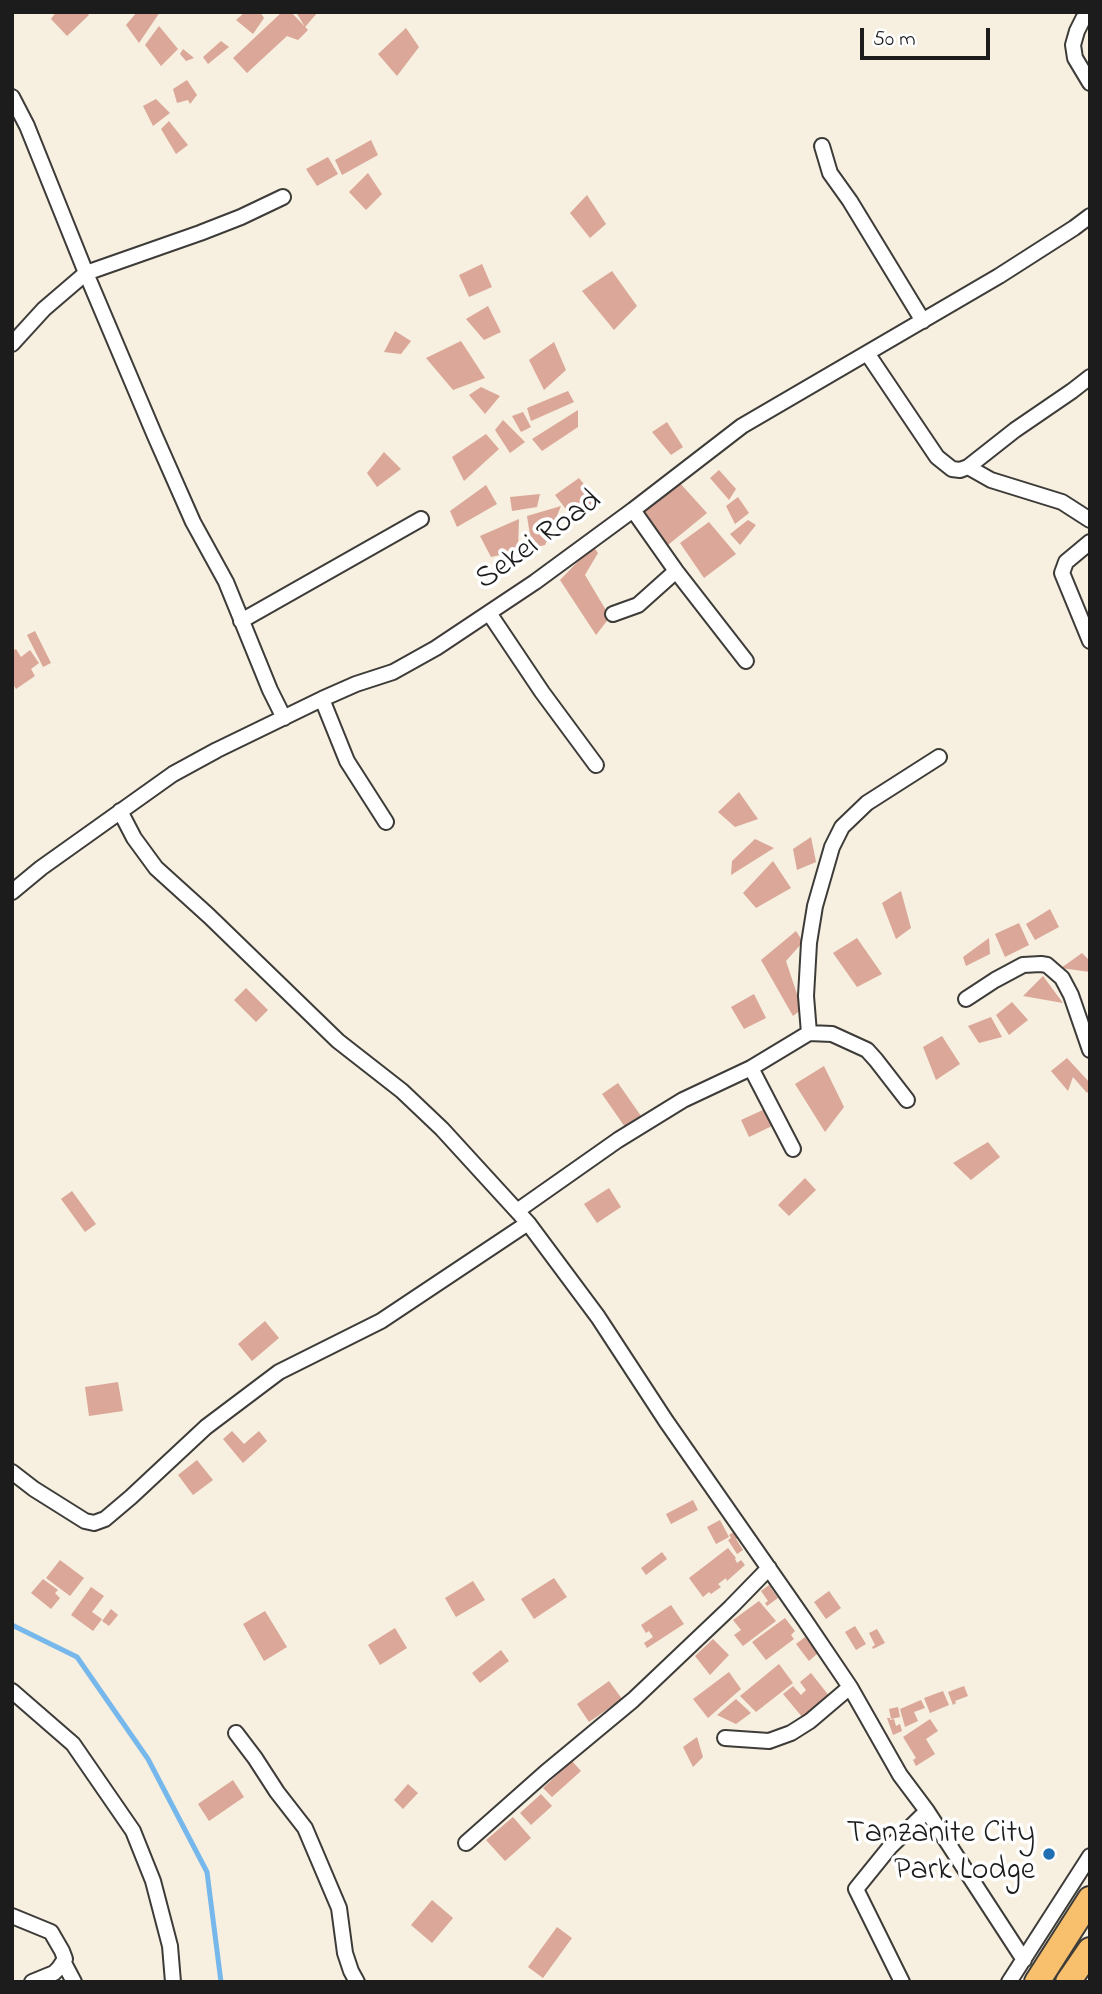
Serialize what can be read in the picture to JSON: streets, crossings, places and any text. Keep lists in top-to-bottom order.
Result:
{
  "streets": {
    "street": ["Sekei Road"]
  },
  "places": ["Tanzanite City Park Lodge"],
  "scale_bar": "50 m"
}
